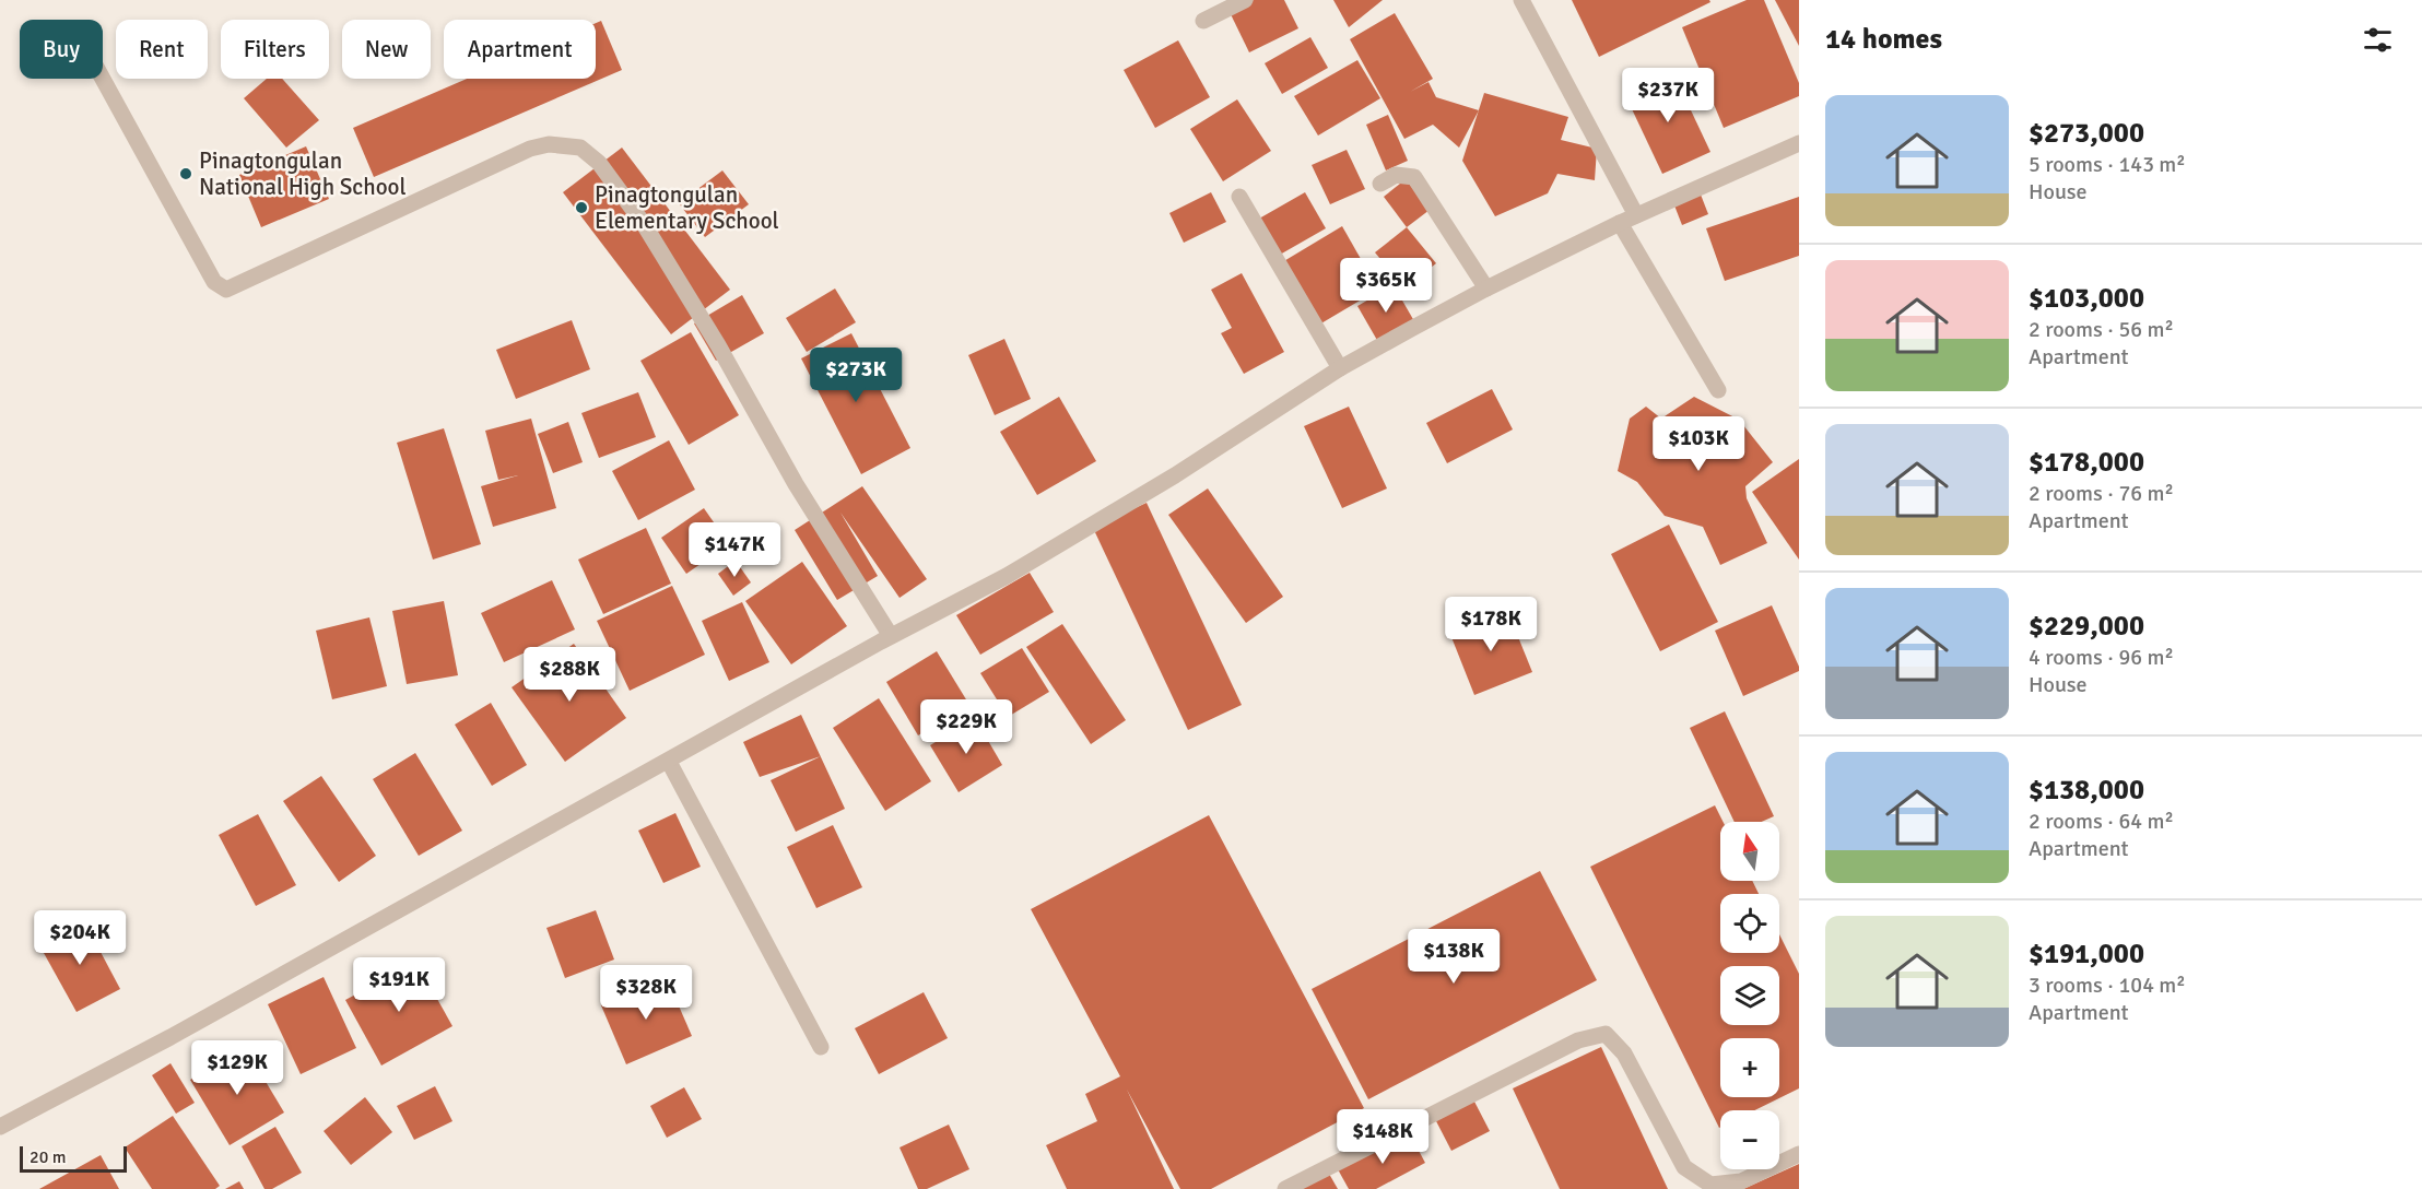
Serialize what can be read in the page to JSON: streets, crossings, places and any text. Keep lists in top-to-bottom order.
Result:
{
  "places": ["Pinagtongulan National High School", "Pinagtongulan Elementary School"],
  "scale_bar": "20 m",
  "north": "top",
  "page": {
    "heading": "14 homes",
    "chip": [
      "Buy",
      "Rent",
      "Filters",
      "New",
      "Apartment"
    ],
    "price": [
      "$237K",
      "$365K",
      "$273K",
      "$103K",
      "$147K",
      "$178K",
      "$288K",
      "$229K",
      "$204K",
      "$138K",
      "$191K",
      "$328K",
      "$129K",
      "$148K"
    ],
    "list": [
      {
        "name": "$273,000",
        "note": "5 rooms · 143 m² · House"
      },
      {
        "name": "$103,000",
        "note": "2 rooms · 56 m² · Apartment"
      },
      {
        "name": "$178,000",
        "note": "2 rooms · 76 m² · Apartment"
      },
      {
        "name": "$229,000",
        "note": "4 rooms · 96 m² · House"
      },
      {
        "name": "$138,000",
        "note": "2 rooms · 64 m² · Apartment"
      },
      {
        "name": "$191,000",
        "note": "3 rooms · 104 m² · Apartment"
      }
    ],
    "map_buttons": ["+", "−"],
    "scale": "20 m"
  }
}
